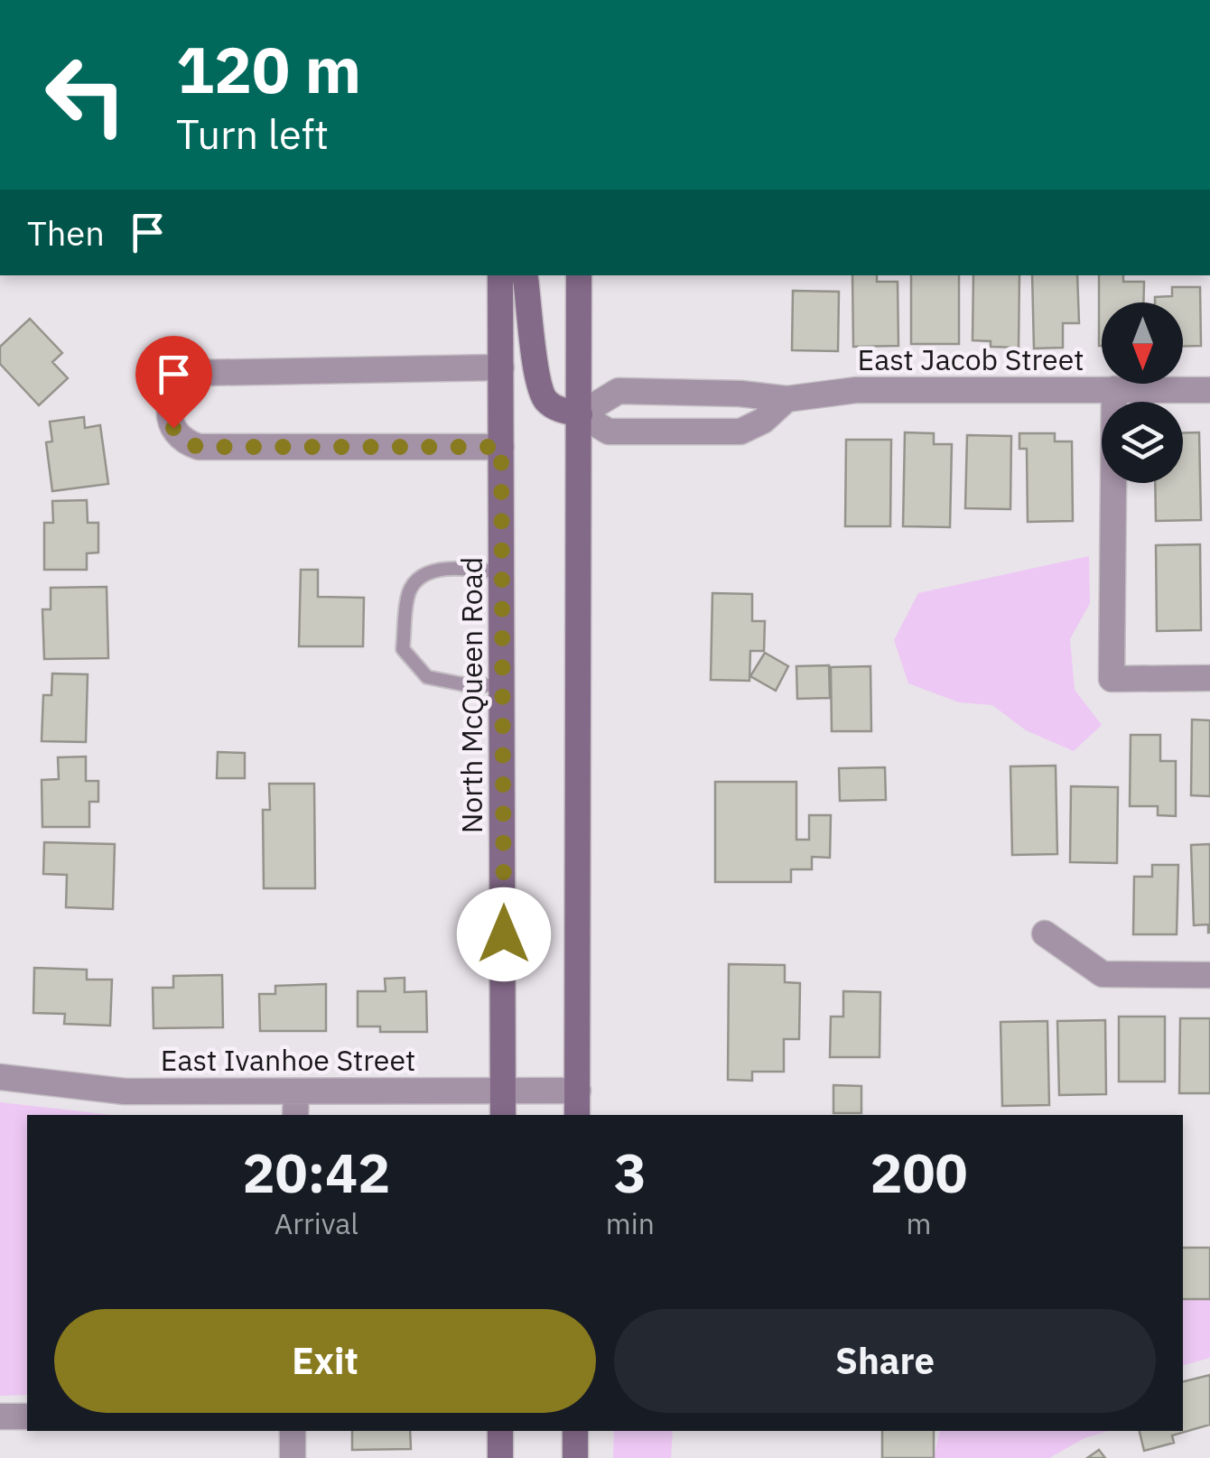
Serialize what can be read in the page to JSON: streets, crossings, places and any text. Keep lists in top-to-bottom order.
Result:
{
  "streets": {
    "main road": ["North McQueen Road"],
    "street": ["East Jacob Street", "East Ivanhoe Street"]
  },
  "crossings": [
    ["North McQueen Road", "East Ivanhoe Street"]
  ],
  "north": "bottom",
  "page": {
    "turn": ["120 m", "Turn left"],
    "then": "Then",
    "eta": [
      "20:42",
      "Arrival",
      "3",
      "min",
      "200",
      "m"
    ],
    "buttons": ["Exit", "Share"]
  }
}
